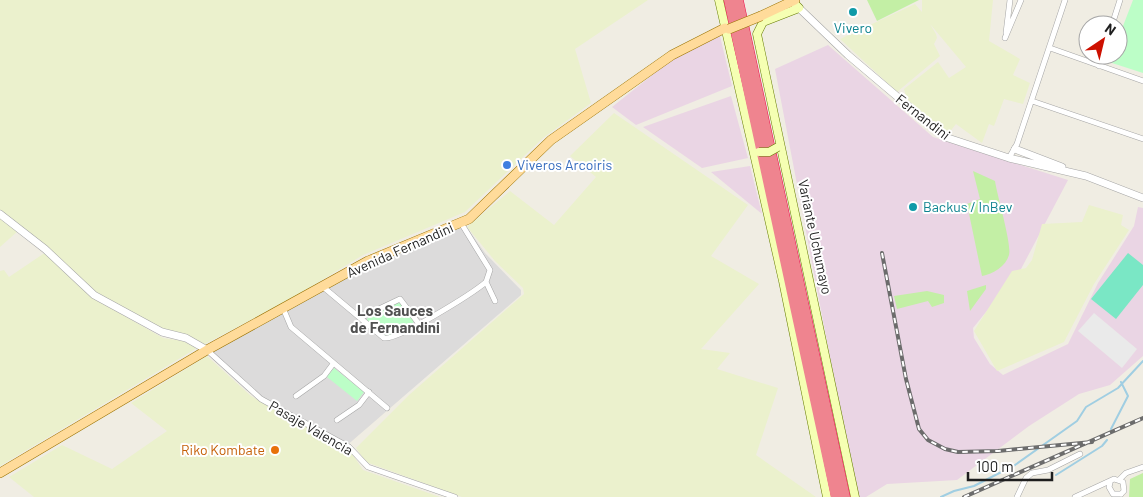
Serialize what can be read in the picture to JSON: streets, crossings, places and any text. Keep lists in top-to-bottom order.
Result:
{
  "streets": {
    "highway": ["Variante Uchumayo"],
    "main road": ["Avenida Fernandini"],
    "street": ["Fernandini", "Pasaje Valencia"]
  },
  "crossings": [
    ["Fernandini", "Variante Uchumayo"],
    ["Avenida Fernandini", "Pasaje Valencia"]
  ],
  "districts": ["Los Sauces de Fernandini"],
  "places": [
    "Vivero",
    "Viveros Arcoiris",
    "Backus / InBev",
    "Riko Kombate"
  ],
  "scale_bar": "100 m",
  "north": "top right"
}
